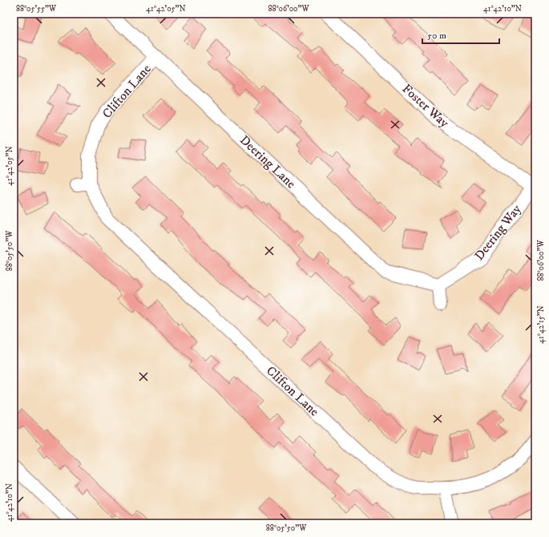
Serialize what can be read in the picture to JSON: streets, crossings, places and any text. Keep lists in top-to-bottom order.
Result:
{
  "streets": {
    "street": [
      "Clifton Lane",
      "Foster Way",
      "Deering Lane",
      "Deering Way"
    ]
  },
  "crossings": [
    ["Clifton Lane", "Deering Lane"],
    ["Foster Way", "Deering Way"],
    ["Deering Lane", "Deering Way"]
  ],
  "scale_bar": "50 m",
  "coordinates": [
    "88°05'55\"W",
    "41°42'05\"N",
    "88°06'00\"W",
    "41°42'10\"N",
    "88°05'50\"W",
    "41°42'15\"N"
  ]
}
